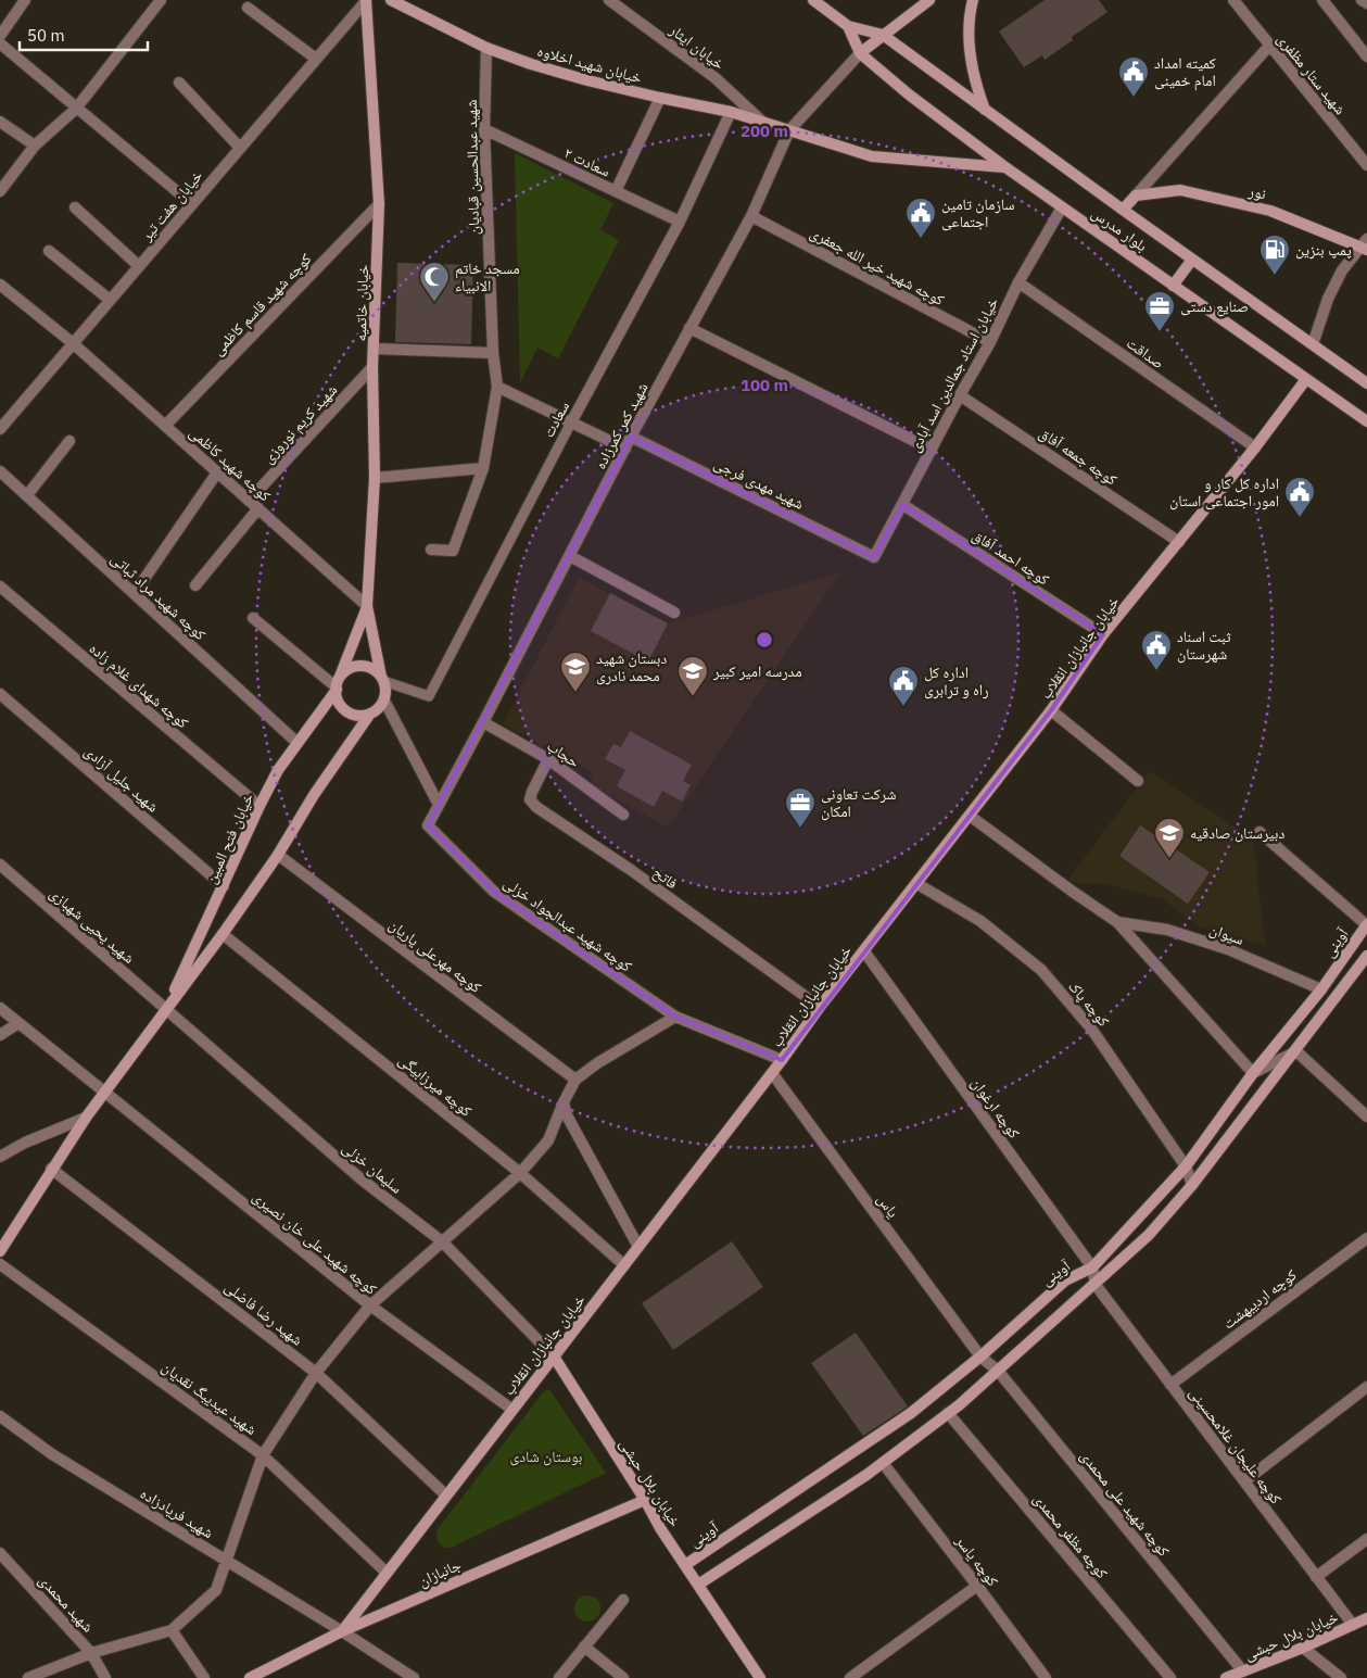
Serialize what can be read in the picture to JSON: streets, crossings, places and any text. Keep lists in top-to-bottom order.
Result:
{
  "streets": {
    "street": [
      "خیابان ایثار",
      "خیابان شهید اخلاوه",
      "شهید ستار مظفری",
      "سعادت ۲",
      "شهید عبدالحسین قبادیان",
      "نور",
      "خیابان هفت تیر",
      "بلوار مدرس",
      "کوچه شهید خیر الله جعفری",
      "خیابان خاتمیه",
      "کوچه شهید قاسم کاظمی",
      "صداقت",
      "خیابان استاد جمالدین اسد آبادی",
      "سعادت",
      "شهید کریم نوروزی",
      "شهید کمر کمرزاده",
      "کوچه جمعه آفاق",
      "کوچه شهید کاظمی",
      "شهید مهدی فرجی",
      "کوچه احمد آفاق",
      "کوچه شهید مراد ثباتی",
      "خیابان جانبازان انقلاب",
      "کوچه شهدای غلام زاده",
      "حجاب",
      "شهید جلیل آزادی",
      "خیابان فتح المبین",
      "فاتح",
      "کوچه شهید عبدالجواد خزلی",
      "شهید یحیی شهبازی",
      "سیوان",
      "آوینی",
      "کوچه مهرعلی یاریان",
      "کوچه پاک",
      "کوچه میرزابیگی",
      "کوچه ارغوان",
      "سلیمان خزلی",
      "یاس",
      "کوچه شهید علی خان نصیری",
      "کوچه اردیبهشت",
      "شهید رضا فاضلی",
      "شهید عیدیبگ نقدیان",
      "کوچه علیجان غلامحسینی",
      "خیابان بلال حبشی",
      "کوچه شهید علی محمدی",
      "شهید فریادزاده",
      "کوچه مظفر محمدی",
      "کوچه یاسر",
      "جانبازان",
      "شهید محمدی"
    ]
  },
  "crossings": [
    ["خیابان ایثار", "خیابان شهید اخلاوه"],
    ["خیابان شهید اخلاوه", "شهید عبدالحسین قبادیان"],
    ["خیابان شهید اخلاوه", "بلوار مدرس"],
    ["خیابان شهید اخلاوه", "سعادت"],
    ["خیابان شهید اخلاوه", "شهید کمر کمرزاده"],
    ["سعادت ۲", "شهید عبدالحسین قبادیان"],
    ["سعادت ۲", "سعادت"],
    ["خیابان هفت تیر", "خیابان خاتمیه"],
    ["خیابان هفت تیر", "کوچه شهید کاظمی"],
    ["بلوار مدرس", "خیابان استاد جمالدین اسد آبادی"],
    ["بلوار مدرس", "شهید کمر کمرزاده"],
    ["بلوار مدرس", "خیابان جانبازان انقلاب"],
    ["کوچه شهید خیر الله جعفری", "خیابان استاد جمالدین اسد آبادی"],
    ["کوچه شهید خیر الله جعفری", "شهید کمر کمرزاده"],
    ["خیابان خاتمیه", "کوچه شهید قاسم کاظمی"],
    ["خیابان خاتمیه", "سعادت"],
    ["خیابان خاتمیه", "شهید کریم نوروزی"],
    ["خیابان خاتمیه", "کوچه شهید کاظمی"],
    ["خیابان خاتمیه", "خیابان فتح المبین"],
    ["کوچه شهید قاسم کاظمی", "کوچه شهید کاظمی"],
    ["صداقت", "خیابان استاد جمالدین اسد آبادی"],
    ["صداقت", "خیابان جانبازان انقلاب"],
    ["خیابان استاد جمالدین اسد آبادی", "کوچه جمعه آفاق"],
    ["خیابان استاد جمالدین اسد آبادی", "شهید مهدی فرجی"],
    ["خیابان استاد جمالدین اسد آبادی", "کوچه احمد آفاق"],
    ["سعادت", "خیابان فتح المبین"],
    ["شهید کریم نوروزی", "کوچه شهید کاظمی"],
    ["شهید کمر کمرزاده", "شهید مهدی فرجی"],
    ["شهید کمر کمرزاده", "حجاب"],
    ["شهید کمر کمرزاده", "کوچه شهید عبدالجواد خزلی"],
    ["کوچه جمعه آفاق", "خیابان جانبازان انقلاب"],
    ["کوچه احمد آفاق", "خیابان جانبازان انقلاب"],
    ["کوچه شهید مراد ثباتی", "خیابان فتح المبین"],
    ["خیابان جانبازان انقلاب", "فاتح"],
    ["خیابان جانبازان انقلاب", "کوچه شهید عبدالجواد خزلی"],
    ["خیابان جانبازان انقلاب", "کوچه پاک"],
    ["خیابان جانبازان انقلاب", "کوچه میرزابیگی"],
    ["خیابان جانبازان انقلاب", "کوچه ارغوان"],
    ["خیابان جانبازان انقلاب", "سلیمان خزلی"],
    ["خیابان جانبازان انقلاب", "یاس"],
    ["خیابان جانبازان انقلاب", "کوچه شهید علی خان نصیری"],
    ["خیابان جانبازان انقلاب", "شهید رضا فاضلی"],
    ["خیابان جانبازان انقلاب", "شهید عیدیبگ نقدیان"],
    ["خیابان جانبازان انقلاب", "خیابان بلال حبشی"],
    ["خیابان جانبازان انقلاب", "شهید فریادزاده"],
    ["خیابان جانبازان انقلاب", "جانبازان"],
    ["کوچه شهدای غلام زاده", "خیابان فتح المبین"],
    ["حجاب", "فاتح"],
    ["شهید جلیل آزادی", "خیابان فتح المبین"],
    ["خیابان فتح المبین", "شهید یحیی شهبازی"],
    ["خیابان فتح المبین", "کوچه مهرعلی یاریان"],
    ["خیابان فتح المبین", "کوچه میرزابیگی"],
    ["خیابان فتح المبین", "سلیمان خزلی"],
    ["خیابان فتح المبین", "کوچه شهید علی خان نصیری"],
    ["خیابان فتح المبین", "شهید رضا فاضلی"],
    ["شهید یحیی شهبازی", "سلیمان خزلی"],
    ["سیوان", "آوینی"],
    ["آوینی", "کوچه پاک"],
    ["آوینی", "کوچه ارغوان"],
    ["آوینی", "یاس"],
    ["آوینی", "خیابان بلال حبشی"],
    ["آوینی", "کوچه شهید علی محمدی"],
    ["کوچه ارغوان", "کوچه علیجان غلامحسینی"],
    ["سلیمان خزلی", "خیابان بلال حبشی"],
    ["یاس", "کوچه شهید علی محمدی"],
    ["کوچه اردیبهشت", "کوچه علیجان غلامحسینی"],
    ["کوچه علیجان غلامحسینی", "خیابان بلال حبشی"],
    ["خیابان بلال حبشی", "کوچه شهید علی محمدی"],
    ["خیابان بلال حبشی", "جانبازان"],
    ["شهید فریادزاده", "جانبازان"]
  ],
  "parks": ["بوستان شادی"],
  "places": {
    "public building": [
      "کمیته امداد امام خمینی",
      "سازمان تامین اجتماعی",
      "اداره کل کار و امور اجتماعی استان",
      "ثبت اسناد شهرستان",
      "اداره کل راه و ترابری"
    ],
    "fuel station": ["پمپ بنزین"],
    "mosque": ["مسجد خاتم الانبیاء"],
    "office": ["صنایع دستی", "شرکت تعاونی امکان"],
    "school or university": ["دبستان شهید محمد نادری", "مدرسه امیر کبیر", "دبیرستان صادقیه"]
  },
  "scale_bar": "50 m",
  "rings": ["200 m", "100 m"]
}
